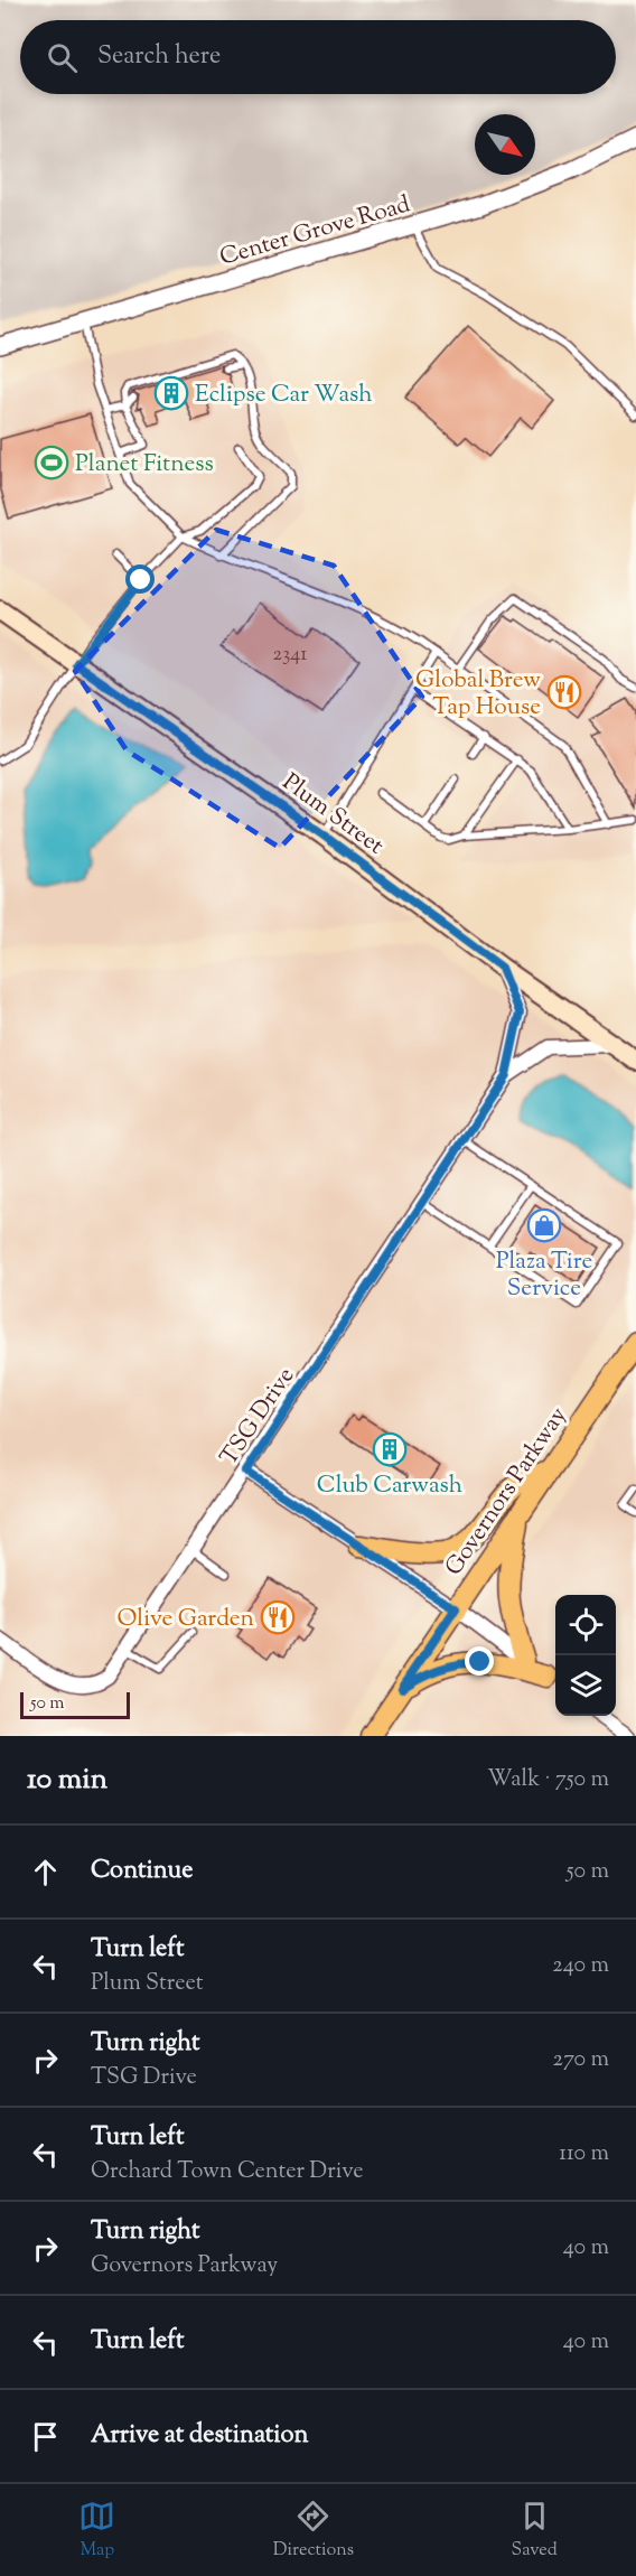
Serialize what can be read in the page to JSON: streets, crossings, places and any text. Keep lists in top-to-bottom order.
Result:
{
  "streets": {
    "main road": ["Plum Street", "Governors Parkway"],
    "street": ["Center Grove Road", "TSG Drive"]
  },
  "crossings": [
    ["Plum Street", "TSG Drive"]
  ],
  "places": {
    "building": ["Eclipse Car Wash", "Club Carwash"],
    "sports": ["Planet Fitness"],
    "restaurant": ["Global Brew Tap House", "Olive Garden"],
    "shop": ["Plaza Tire Service"]
  },
  "house_numbers": ["2341"],
  "scale_bar": "50 m",
  "north": "bottom right",
  "page": {
    "search": "Search here",
    "scale": "50 m",
    "heading": ["10 min", "Walk · 750 m"],
    "list": [
      ["Continue", "50 m"],
      ["Turn left", "Plum Street", "240 m"],
      ["Turn right", "TSG Drive", "270 m"],
      ["Turn left", "Orchard Town Center Drive", "110 m"],
      ["Turn right", "Governors Parkway", "40 m"],
      ["Turn left", "40 m"],
      "Arrive at destination"
    ],
    "nav": ["Map", "Directions", "Saved"]
  }
}
